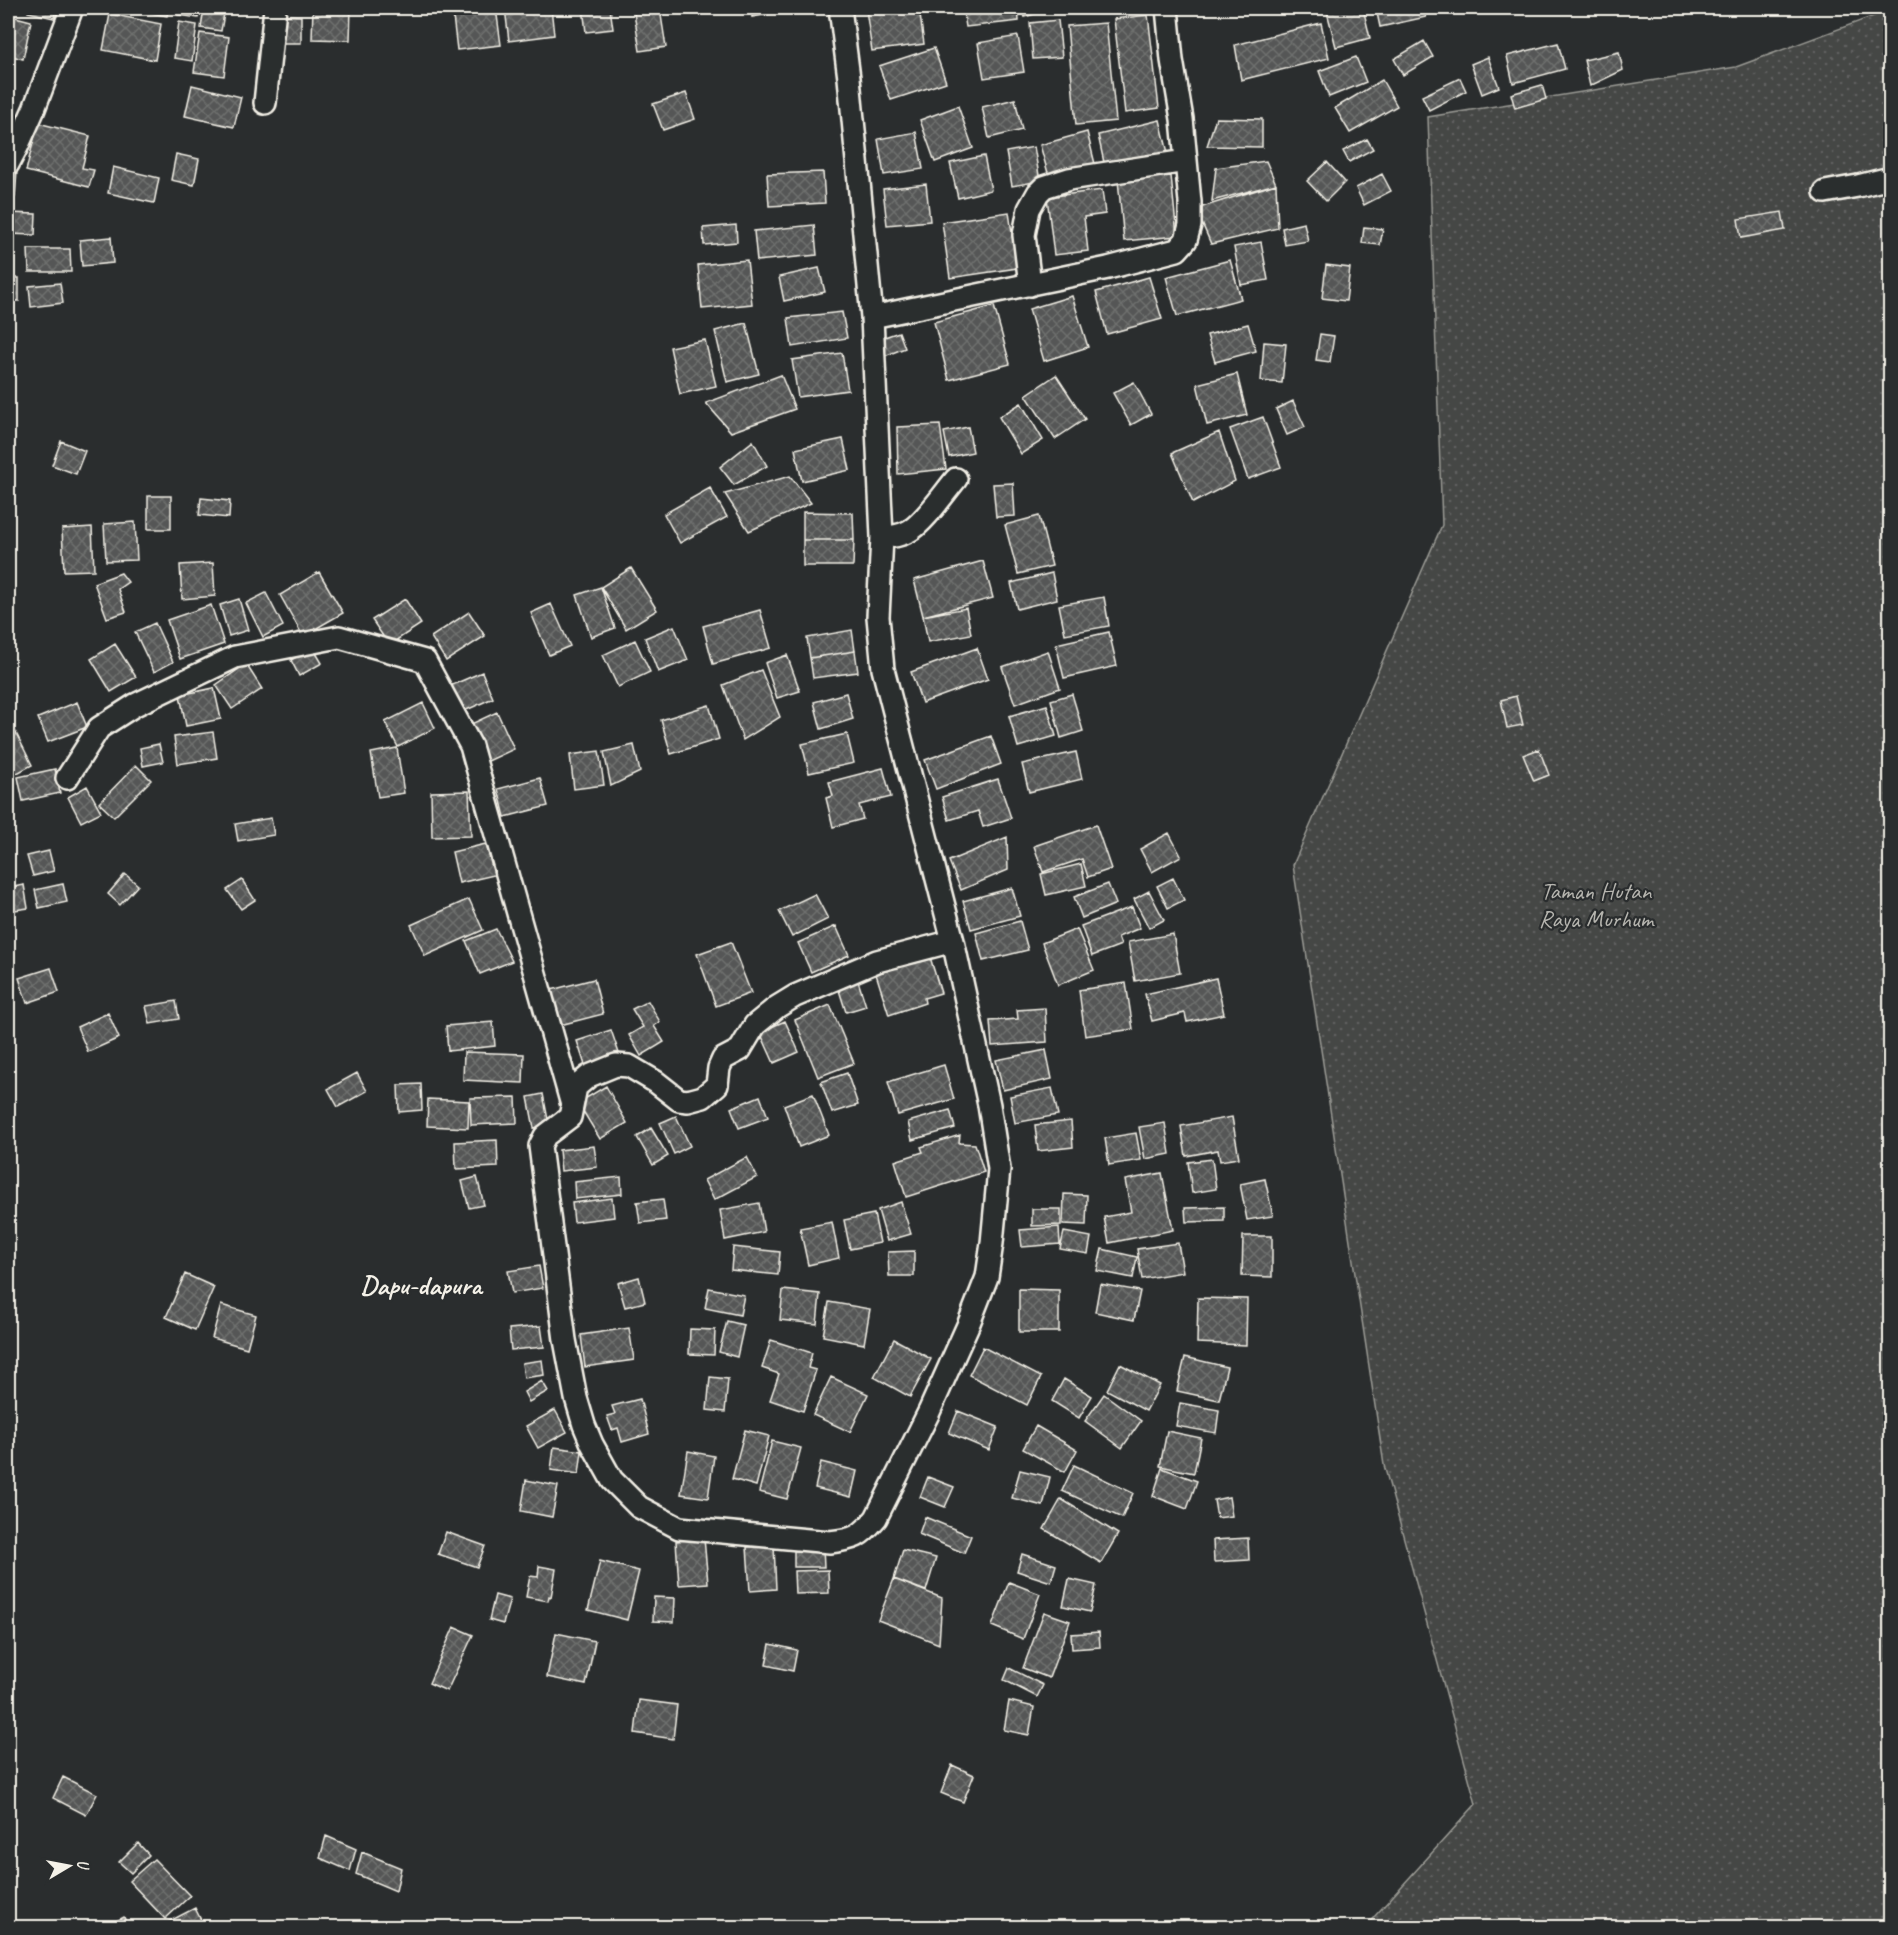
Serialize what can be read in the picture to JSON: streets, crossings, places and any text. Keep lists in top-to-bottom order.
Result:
{
  "districts": ["Dapu-dapura"],
  "parks": ["Taman Hutan Raya Murhum"],
  "north": "right"
}
